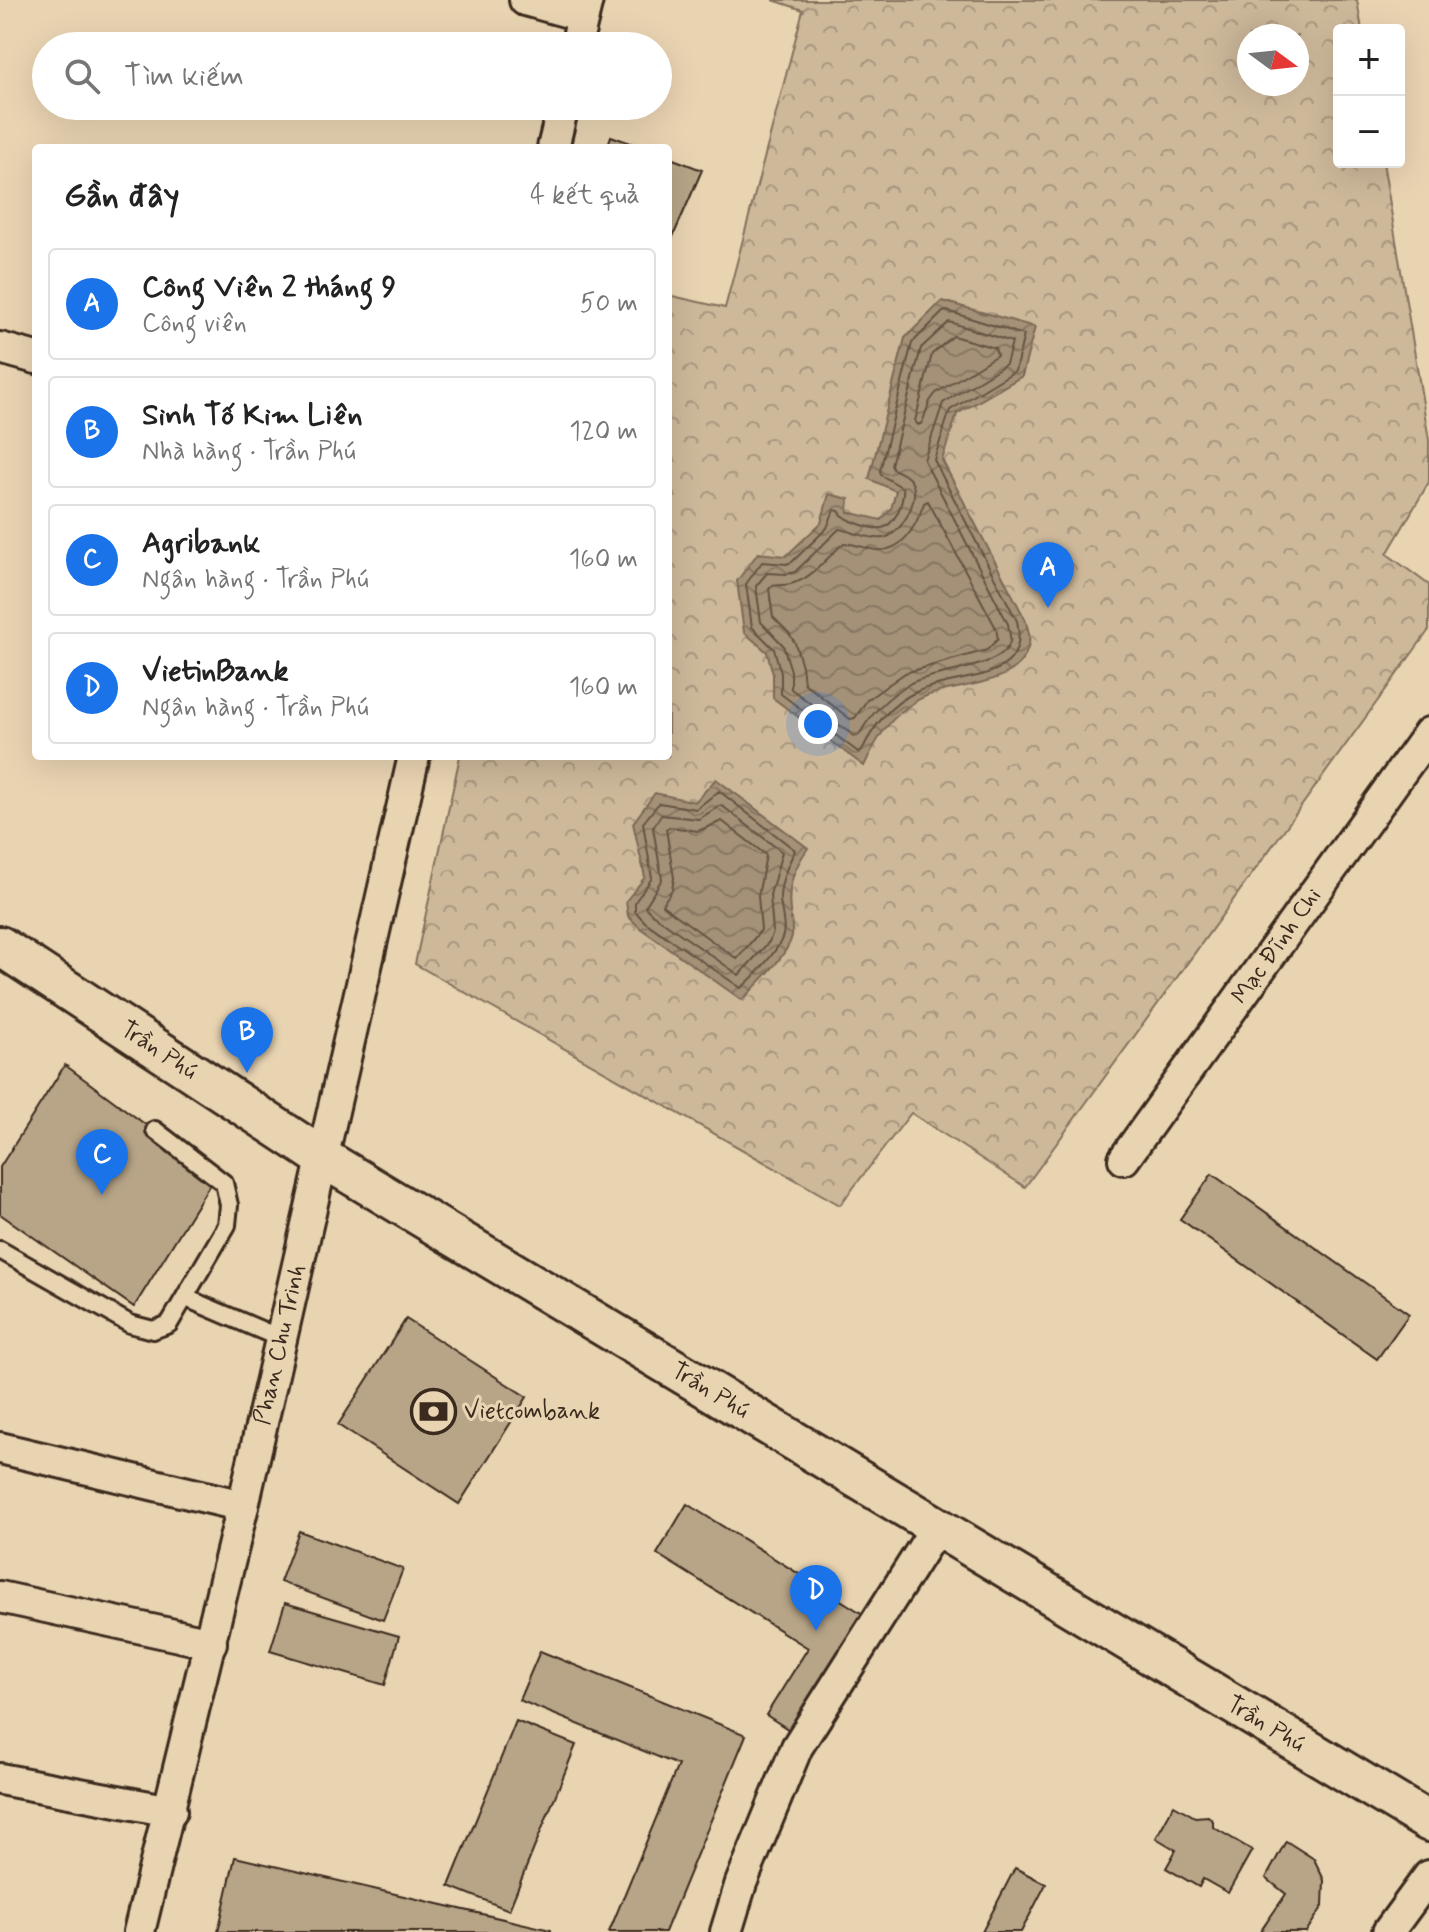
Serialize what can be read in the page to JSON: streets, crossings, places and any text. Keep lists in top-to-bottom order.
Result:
{
  "streets": {
    "street": ["Mạc Đĩnh Chi", "Trần Phú", "Phan Chu Trinh"]
  },
  "crossings": [
    ["Trần Phú", "Phan Chu Trinh"]
  ],
  "places": {
    "bank": ["Vietcombank"]
  },
  "north": "right",
  "page": {
    "map_buttons": ["+", "−"],
    "search": "Tìm kiếm",
    "heading": ["Gần đây", "4 kết quả"],
    "list": [
      {
        "mark": "A",
        "name": "Công Viên 2 tháng 9",
        "note": "Công viên",
        "value": "50 m"
      },
      {
        "mark": "B",
        "name": "Sinh Tố Kim Liên",
        "note": "Nhà hàng · Trần Phú",
        "value": "120 m"
      },
      {
        "mark": "C",
        "name": "Agribank",
        "note": "Ngân hàng · Trần Phú",
        "value": "160 m"
      },
      {
        "mark": "D",
        "name": "VietinBank",
        "note": "Ngân hàng · Trần Phú",
        "value": "160 m"
      }
    ],
    "pins": [
      "A",
      "B",
      "C",
      "D"
    ]
  }
}
